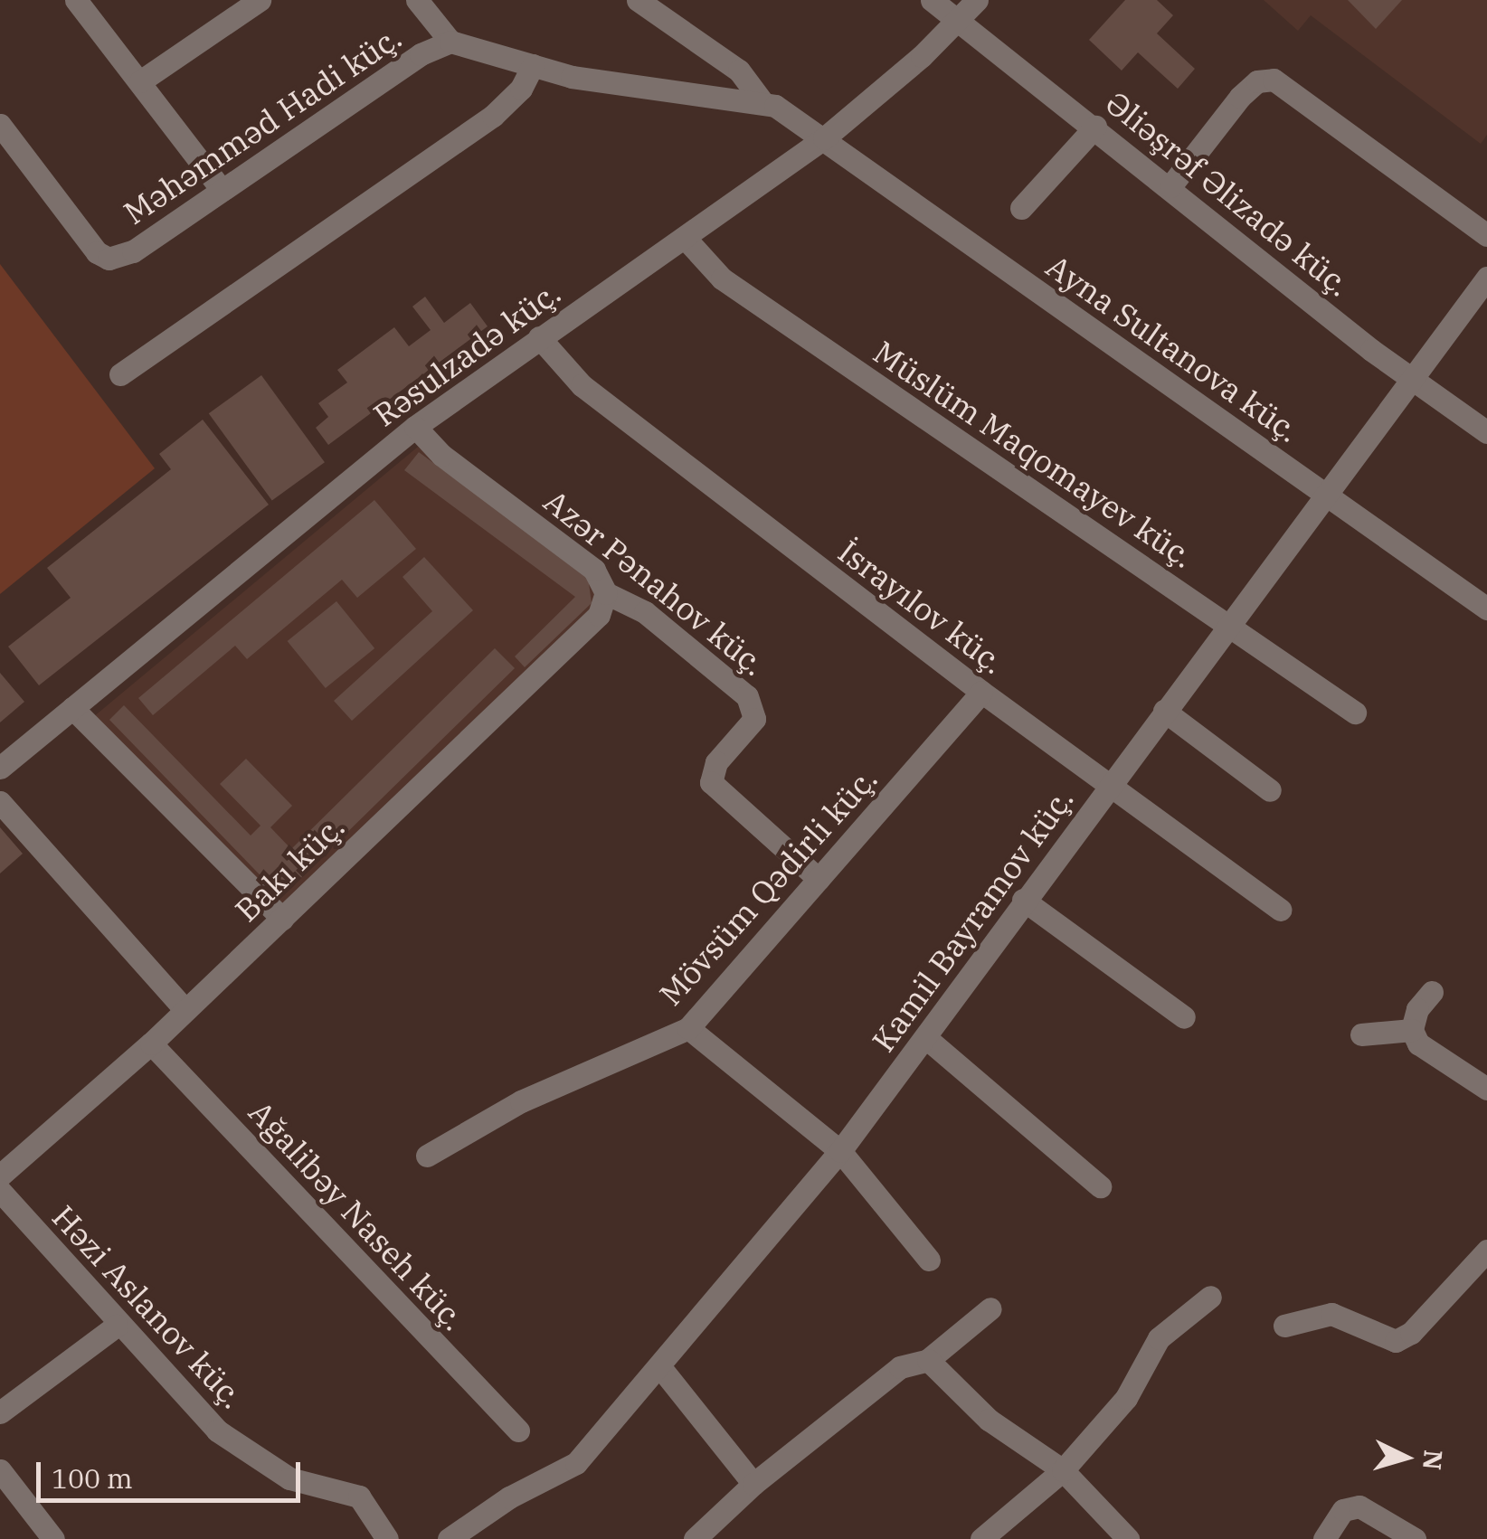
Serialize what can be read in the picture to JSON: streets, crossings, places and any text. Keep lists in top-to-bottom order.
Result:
{
  "streets": {
    "street": [
      "Məhəmməd Hadi küç.",
      "Əliəşrəf Əlizadə küç.",
      "Ayna Sultanova küç.",
      "Rəsulzadə küç.",
      "Müslüm Maqomayev küç.",
      "Azər Pənahov küç.",
      "İsrayılov küç.",
      "Bakı küç.",
      "Mövsüm Qədirli küç.",
      "Kamil Bayramov küç.",
      "Ağalibəy Naseh küç.",
      "Həzi Aslanov küç."
    ]
  },
  "crossings": [
    ["Məhəmməd Hadi küç.", "Ayna Sultanova küç."],
    ["Məhəmməd Hadi küç.", "Rəsulzadə küç."],
    ["Əliəşrəf Əlizadə küç.", "Rəsulzadə küç."],
    ["Əliəşrəf Əlizadə küç.", "Kamil Bayramov küç."],
    ["Ayna Sultanova küç.", "Rəsulzadə küç."],
    ["Ayna Sultanova küç.", "Kamil Bayramov küç."],
    ["Rəsulzadə küç.", "Müslüm Maqomayev küç."],
    ["Rəsulzadə küç.", "Azər Pənahov küç."],
    ["Rəsulzadə küç.", "İsrayılov küç."],
    ["Müslüm Maqomayev küç.", "Kamil Bayramov küç."],
    ["Azər Pənahov küç.", "Bakı küç."],
    ["Azər Pənahov küç.", "Mövsüm Qədirli küç."],
    ["İsrayılov küç.", "Mövsüm Qədirli küç."],
    ["İsrayılov küç.", "Kamil Bayramov küç."],
    ["Bakı küç.", "Ağalibəy Naseh küç."]
  ],
  "scale_bar": "100 m",
  "north": "right"
}
